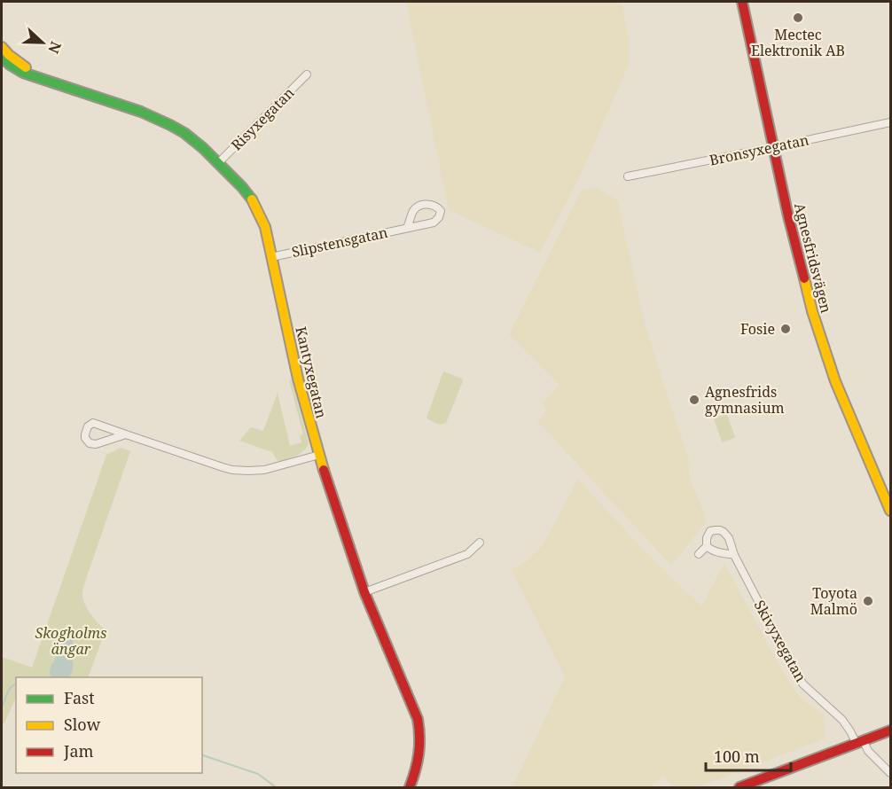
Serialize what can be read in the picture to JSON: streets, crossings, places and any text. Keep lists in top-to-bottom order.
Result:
{
  "streets": {
    "street": [
      "Risyxegatan",
      "Bronsyxegatan",
      "Slipstensgatan",
      "Agnesfridsvägen",
      "Kantyxegatan",
      "Skivyxegatan"
    ]
  },
  "crossings": [
    ["Risyxegatan", "Kantyxegatan"],
    ["Bronsyxegatan", "Agnesfridsvägen"],
    ["Slipstensgatan", "Kantyxegatan"]
  ],
  "parks": ["Skogholms ängar"],
  "places": [
    "Mectec Elektronik AB",
    "Fosie",
    "Agnesfrids gymnasium",
    "Toyota Malmö"
  ],
  "legend": ["Fast", "Slow", "Jam"],
  "scale_bar": "100 m",
  "north": "right"
}
